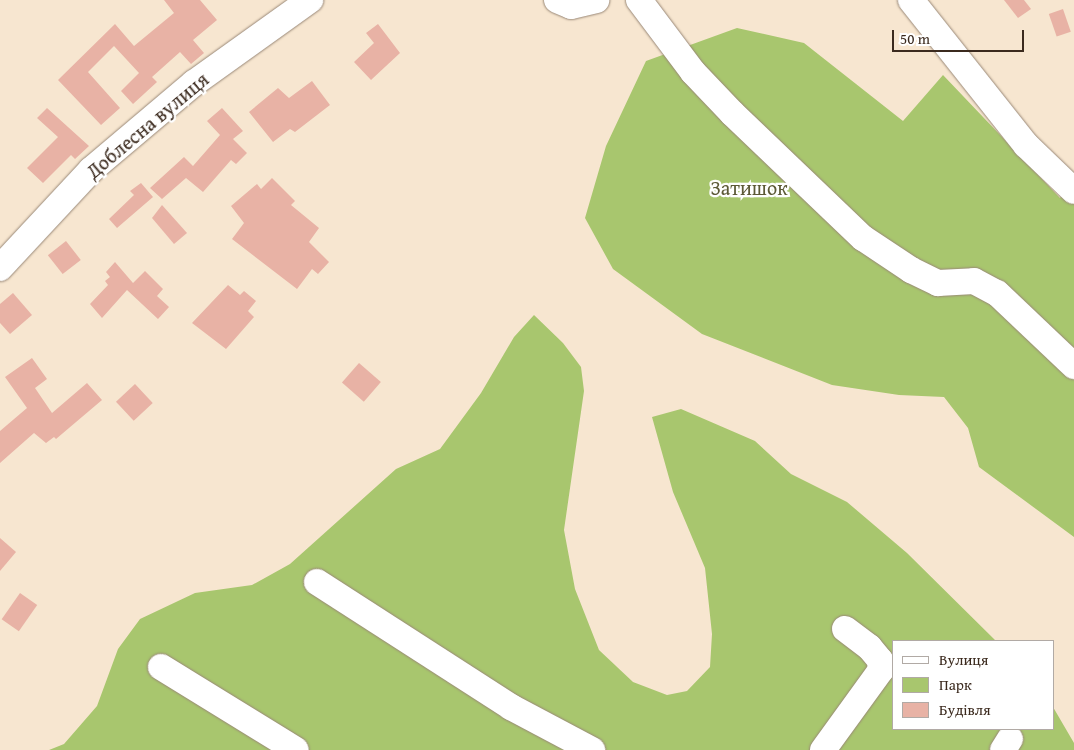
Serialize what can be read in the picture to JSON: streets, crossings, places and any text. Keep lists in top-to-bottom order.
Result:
{
  "streets": {
    "street": ["Доблесна вулиця"]
  },
  "parks": ["Затишок"],
  "legend": ["Вулиця", "Парк", "Будівля"],
  "scale_bar": "50 m"
}
